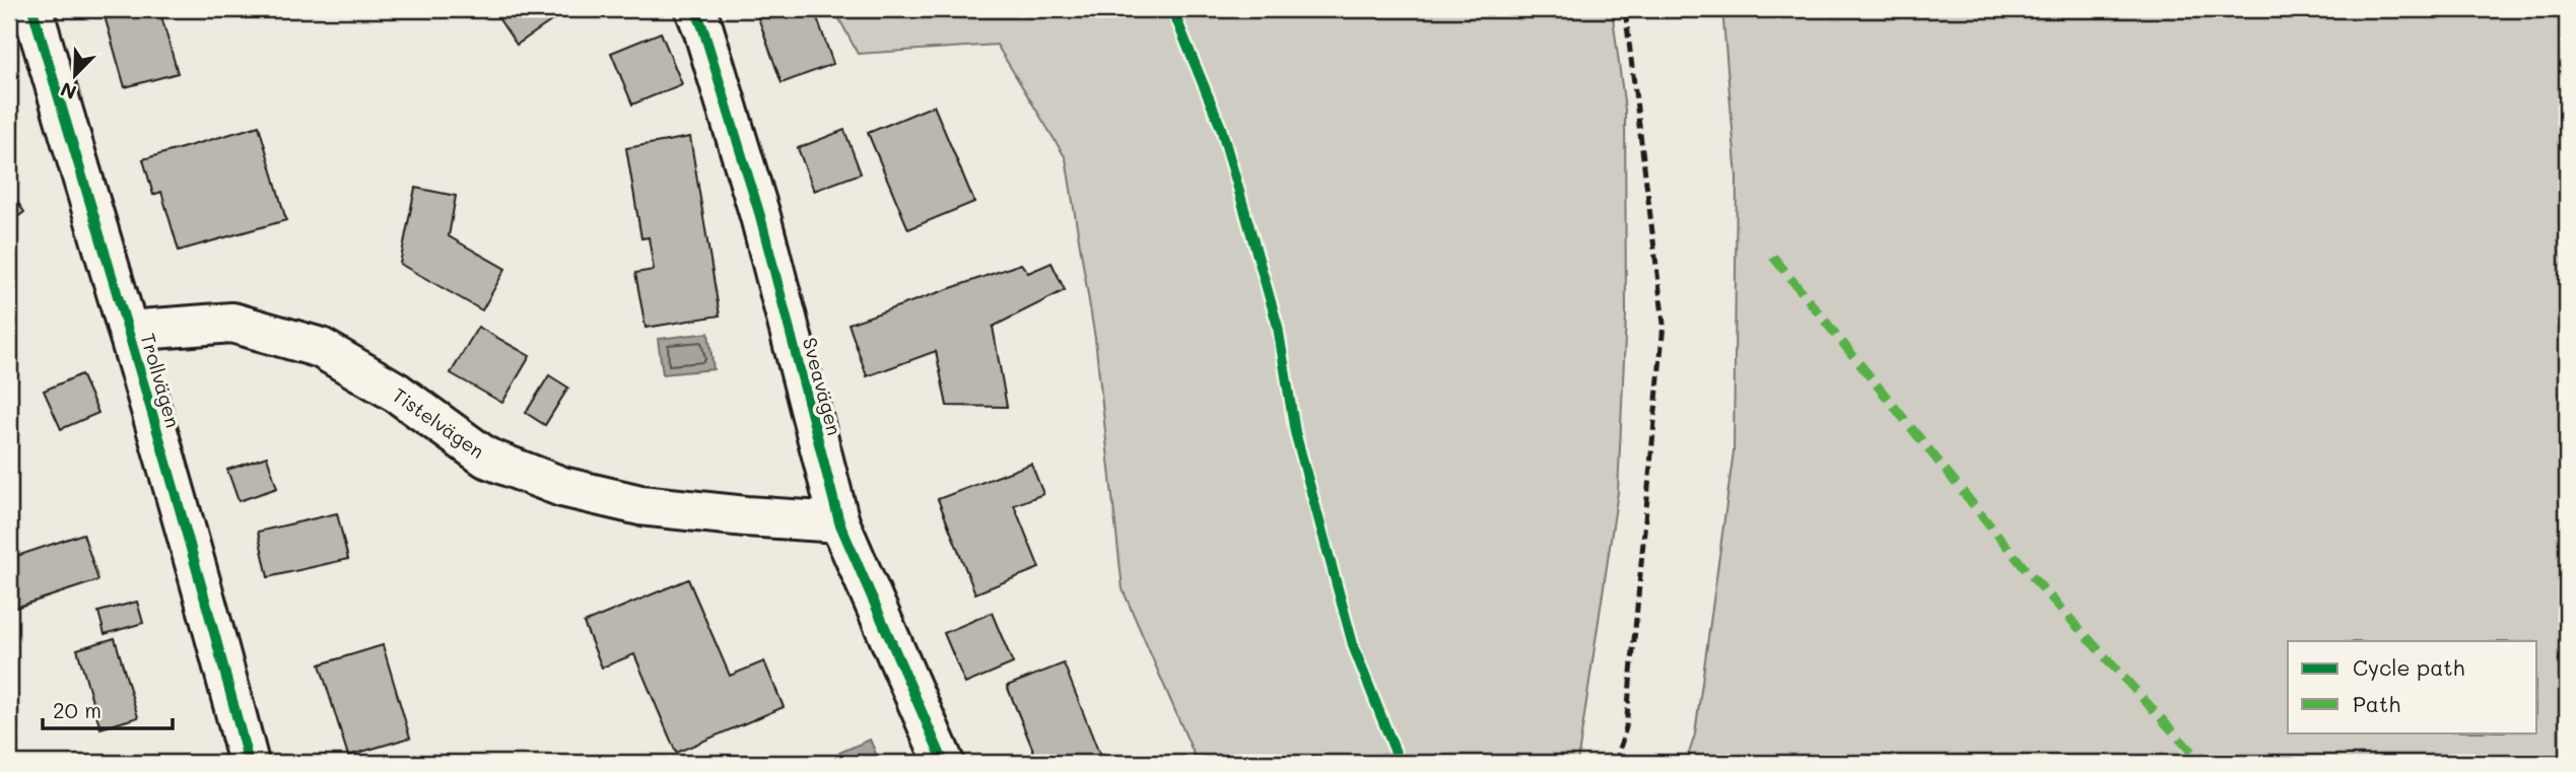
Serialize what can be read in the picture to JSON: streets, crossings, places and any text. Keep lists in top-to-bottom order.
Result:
{
  "streets": {
    "street": ["Trollvägen", "Sveavägen", "Tistelvägen"]
  },
  "crossings": [
    ["Trollvägen", "Tistelvägen"],
    ["Sveavägen", "Tistelvägen"]
  ],
  "legend": ["Cycle path", "Path"],
  "scale_bar": "20 m",
  "north": "bottom left"
}
